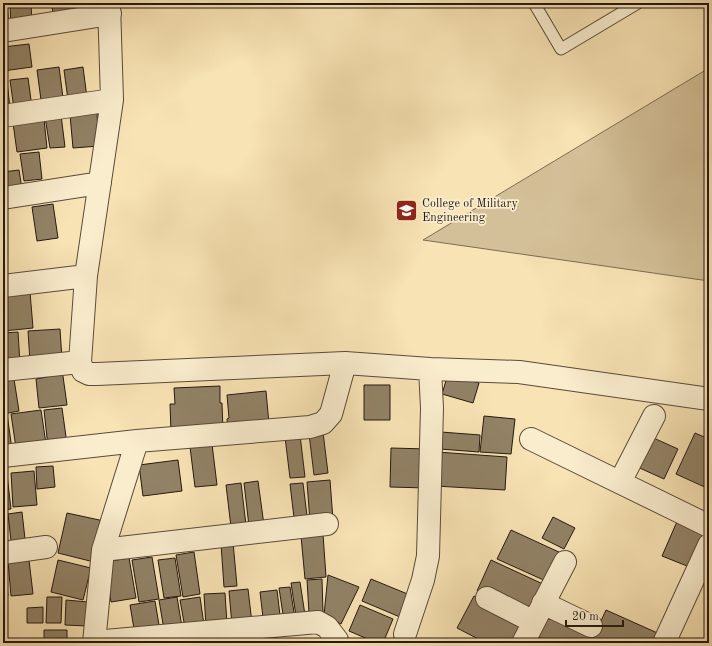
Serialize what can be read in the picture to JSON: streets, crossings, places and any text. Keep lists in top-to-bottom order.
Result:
{
  "places": {
    "school or university": ["College of Military Engineering"]
  },
  "scale_bar": "20 m"
}
